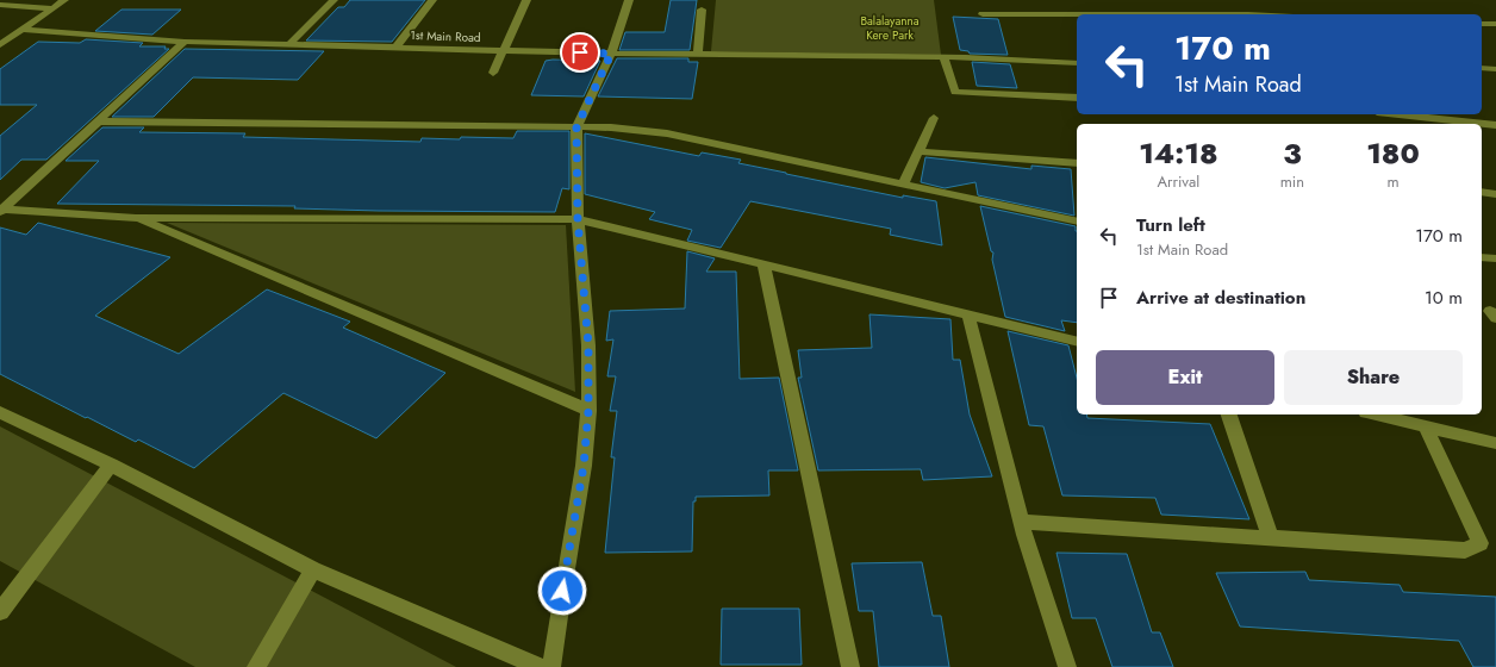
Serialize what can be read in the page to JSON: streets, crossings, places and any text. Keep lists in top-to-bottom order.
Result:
{
  "streets": {
    "street": ["1st Main Road"]
  },
  "parks": ["Balalayanna Kere Park"],
  "page": {
    "turn": ["170 m", "1st Main Road"],
    "eta": [
      "14:18",
      "Arrival",
      "3",
      "min",
      "180",
      "m"
    ],
    "list": [
      {
        "name": "Turn left",
        "note": "1st Main Road",
        "value": "170 m"
      },
      {
        "name": "Arrive at destination",
        "value": "10 m"
      }
    ],
    "buttons": ["Exit", "Share"]
  }
}
